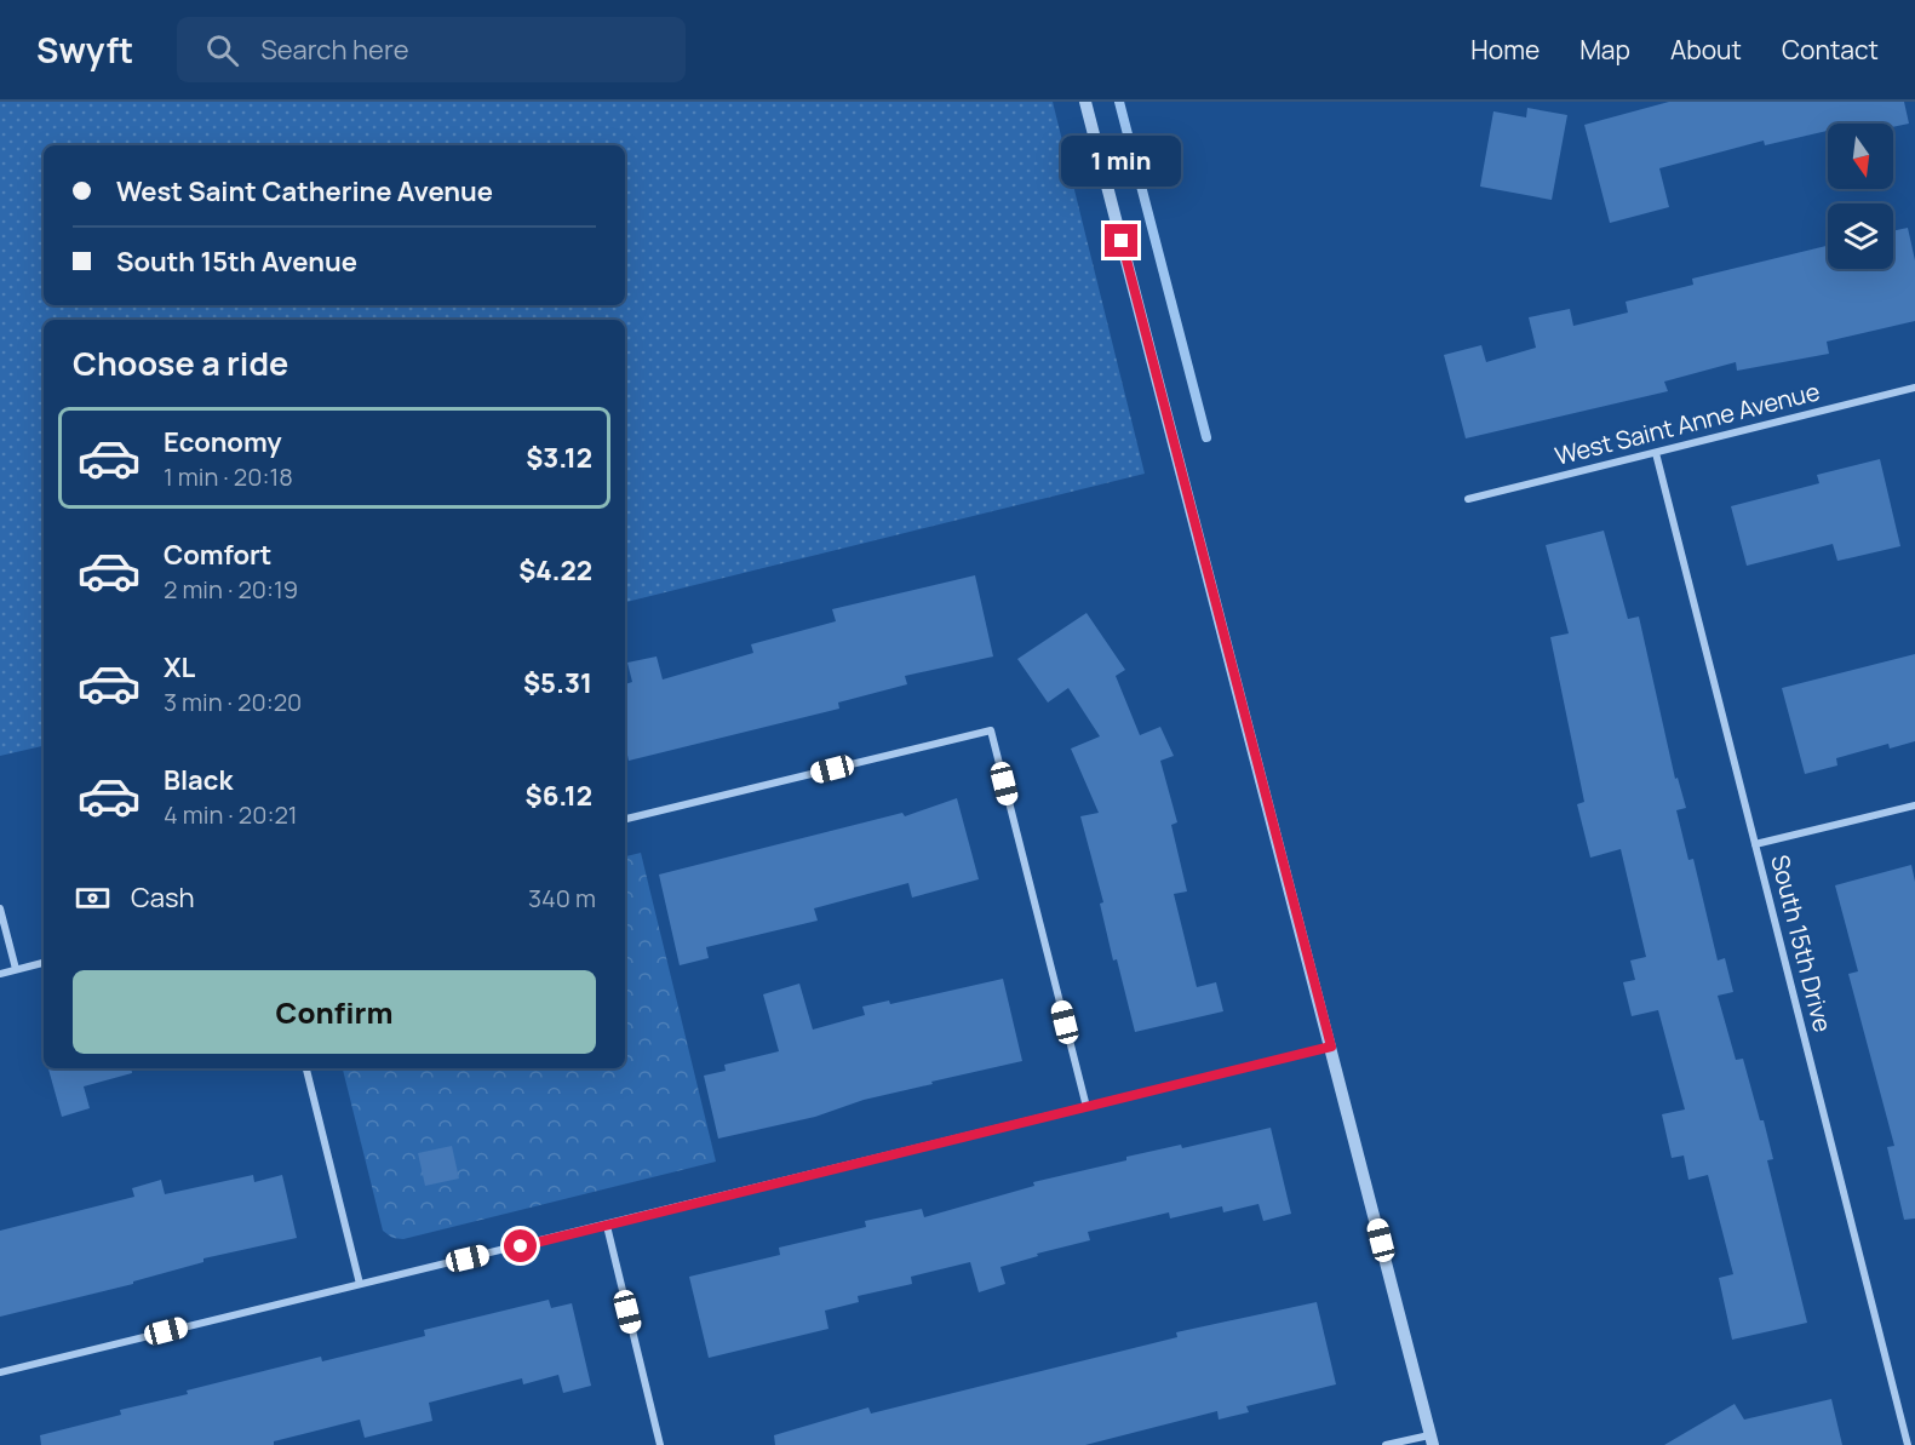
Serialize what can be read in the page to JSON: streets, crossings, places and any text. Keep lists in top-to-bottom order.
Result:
{
  "streets": {
    "street": ["West Saint Anne Avenue", "South 15th Drive"]
  },
  "crossings": [
    ["West Saint Anne Avenue", "South 15th Drive"]
  ],
  "north": "bottom",
  "page": {
    "header": "Swyft",
    "search": "Search here",
    "nav": [
      "Home",
      "Map",
      "About",
      "Contact"
    ],
    "bubble": "1 min",
    "banner": ["West Saint Catherine Avenue", "South 15th Avenue"],
    "heading": "Choose a ride",
    "list": [
      {
        "name": "Economy",
        "note": "1 min · 20:18",
        "value": "$3.12"
      },
      {
        "name": "Comfort",
        "note": "2 min · 20:19",
        "value": "$4.22"
      },
      {
        "name": "XL",
        "note": "3 min · 20:20",
        "value": "$5.31"
      },
      {
        "name": "Black",
        "note": "4 min · 20:21",
        "value": "$6.12"
      }
    ],
    "pay": ["Cash", "340 m"],
    "buttons": "Confirm"
  }
}
